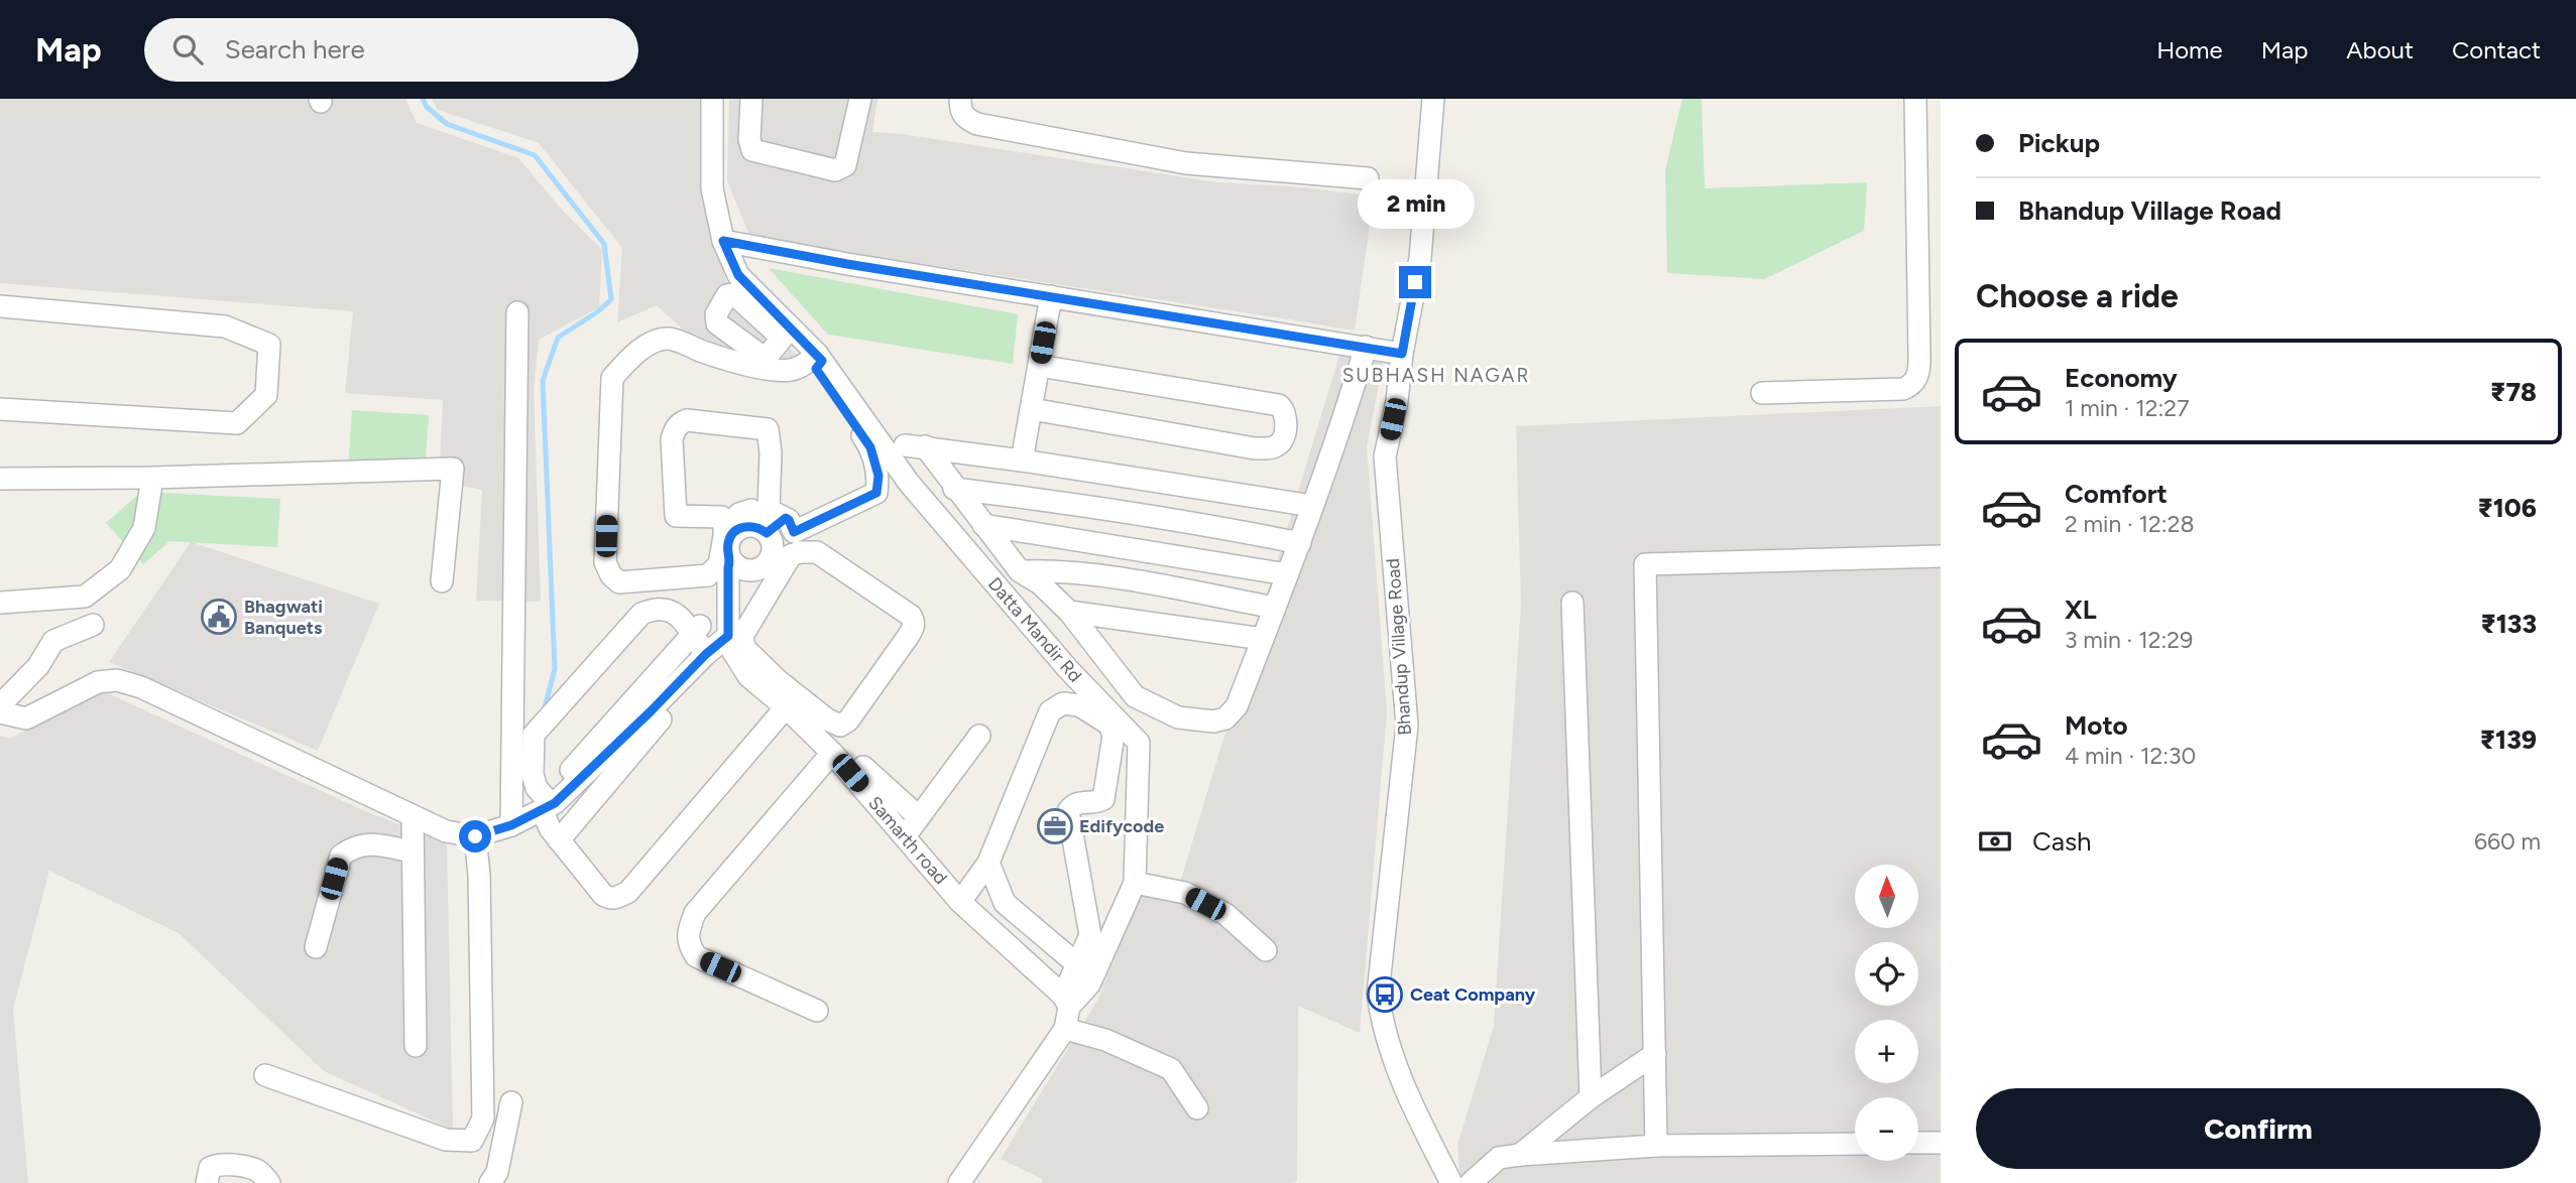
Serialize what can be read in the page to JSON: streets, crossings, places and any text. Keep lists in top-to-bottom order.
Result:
{
  "streets": {
    "street": ["Datta Mandir Rd", "Bhandup Village Road", "Samarth road"]
  },
  "crossings": [
    ["Datta Mandir Rd", "Samarth road"]
  ],
  "districts": ["SUBHASH NAGAR"],
  "places": {
    "public building": ["Bhagwati Banquets"],
    "office": ["Edifycode"],
    "bus stop": ["Ceat Company"]
  },
  "north": "top",
  "page": {
    "header": "Map",
    "search": "Search here",
    "nav": [
      "Home",
      "Map",
      "About",
      "Contact"
    ],
    "banner": ["Pickup", "Bhandup Village Road"],
    "bubble": "2 min",
    "heading": "Choose a ride",
    "list": [
      {
        "name": "Economy",
        "note": "1 min · 12:27",
        "value": "₹78"
      },
      {
        "name": "Comfort",
        "note": "2 min · 12:28",
        "value": "₹106"
      },
      {
        "name": "XL",
        "note": "3 min · 12:29",
        "value": "₹133"
      },
      {
        "name": "Moto",
        "note": "4 min · 12:30",
        "value": "₹139"
      }
    ],
    "pay": ["Cash", "660 m"],
    "map_buttons": ["+", "−"],
    "buttons": "Confirm"
  }
}
